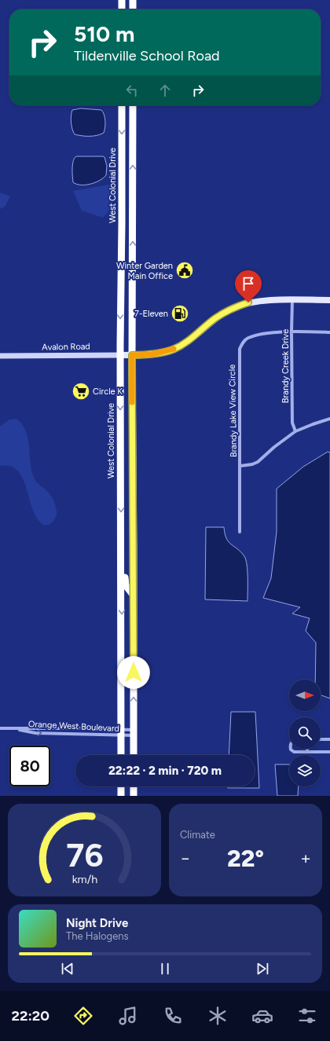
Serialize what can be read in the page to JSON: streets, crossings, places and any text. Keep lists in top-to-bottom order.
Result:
{
  "streets": {
    "highway": ["West Colonial Drive"],
    "main road": ["Avalon Road"],
    "street": ["Brandy Creek Drive", "Brandy Lake View Circle", "Orange West Boulevard"]
  },
  "crossings": [
    ["West Colonial Drive", "Avalon Road"],
    ["West Colonial Drive", "Orange West Boulevard"],
    ["Avalon Road", "Brandy Creek Drive"],
    ["Brandy Creek Drive", "Brandy Lake View Circle"]
  ],
  "places": {
    "public building": ["Winter Garden Main Office"],
    "fuel station": ["7-Eleven"],
    "supermarket": ["Circle K"]
  },
  "north": "right",
  "page": {
    "turn": ["510 m", "Tildenville School Road"],
    "limit": "80",
    "trip": "22:22 · 2 min · 720 m",
    "tile": "Climate",
    "heat": ["−", "22°", "+"],
    "song": ["Night Drive", "The Halogens"],
    "tabs": "22:20",
    "gauge": ["76", "km/h"]
  }
}
